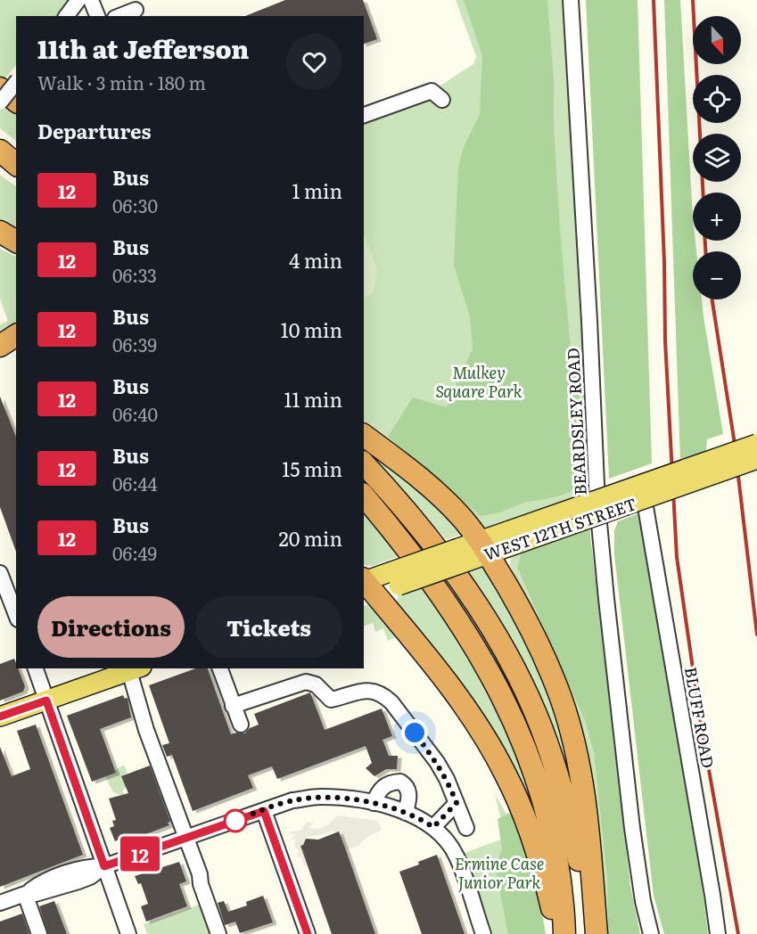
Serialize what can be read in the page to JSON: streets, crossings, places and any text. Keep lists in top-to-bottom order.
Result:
{
  "streets": {
    "main road": ["WEST 12TH STREET"],
    "street": ["BEARDSLEY ROAD", "BLUFF ROAD"]
  },
  "parks": ["Mulkey Square Park", "Ermine Case Junior Park"],
  "lines": ["bus line 12"],
  "north": "bottom",
  "page": {
    "on_map": "12",
    "map_buttons": ["+", "−"],
    "heading": [
      ["11th at Jefferson", "Walk · 3 min · 180 m"],
      "Departures"
    ],
    "list": [
      {
        "mark": "12",
        "name": "Bus",
        "note": "06:30",
        "value": "1 min"
      },
      {
        "mark": "12",
        "name": "Bus",
        "note": "06:33",
        "value": "4 min"
      },
      {
        "mark": "12",
        "name": "Bus",
        "note": "06:39",
        "value": "10 min"
      },
      {
        "mark": "12",
        "name": "Bus",
        "note": "06:40",
        "value": "11 min"
      },
      {
        "mark": "12",
        "name": "Bus",
        "note": "06:44",
        "value": "15 min"
      },
      {
        "mark": "12",
        "name": "Bus",
        "note": "06:49",
        "value": "20 min"
      }
    ],
    "buttons": ["Directions", "Tickets"]
  }
}
